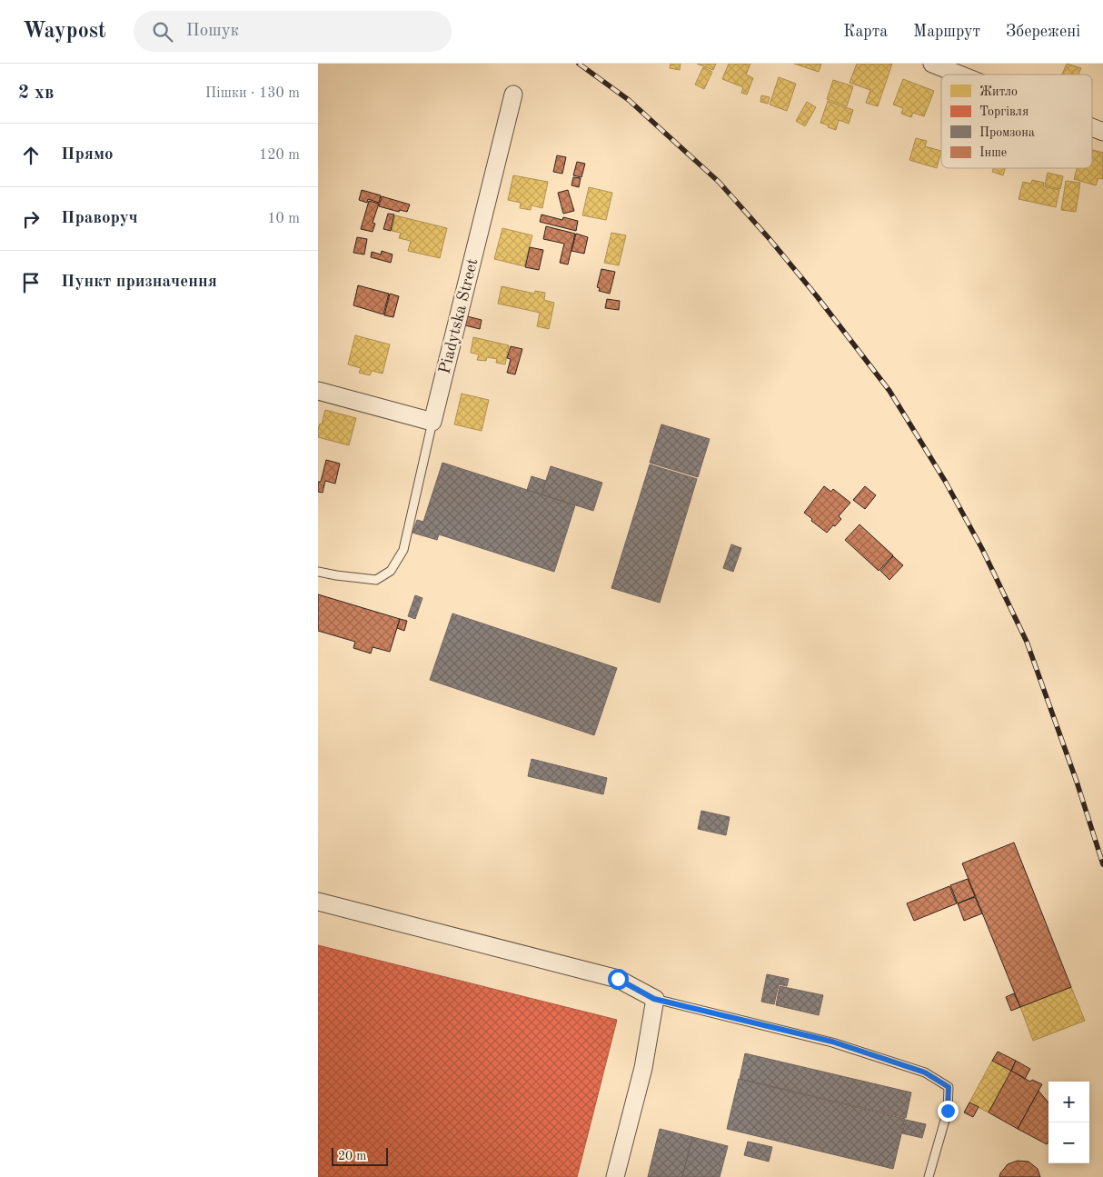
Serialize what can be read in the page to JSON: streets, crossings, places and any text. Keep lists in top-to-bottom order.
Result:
{
  "streets": {
    "street": ["Piadytska Street"]
  },
  "legend": [
    "Житло",
    "Торгівля",
    "Промзона",
    "Інше"
  ],
  "scale_bar": "20 m",
  "page": {
    "header": "Waypost",
    "search": "Пошук",
    "nav": ["Карта", "Маршрут", "Збережені"],
    "heading": ["2 хв", "Пішки · 130 m"],
    "list": [
      ["Прямо", "120 m"],
      ["Праворуч", "10 m"],
      "Пункт призначення"
    ],
    "map_buttons": ["+", "−"],
    "scale": "20 m"
  }
}
